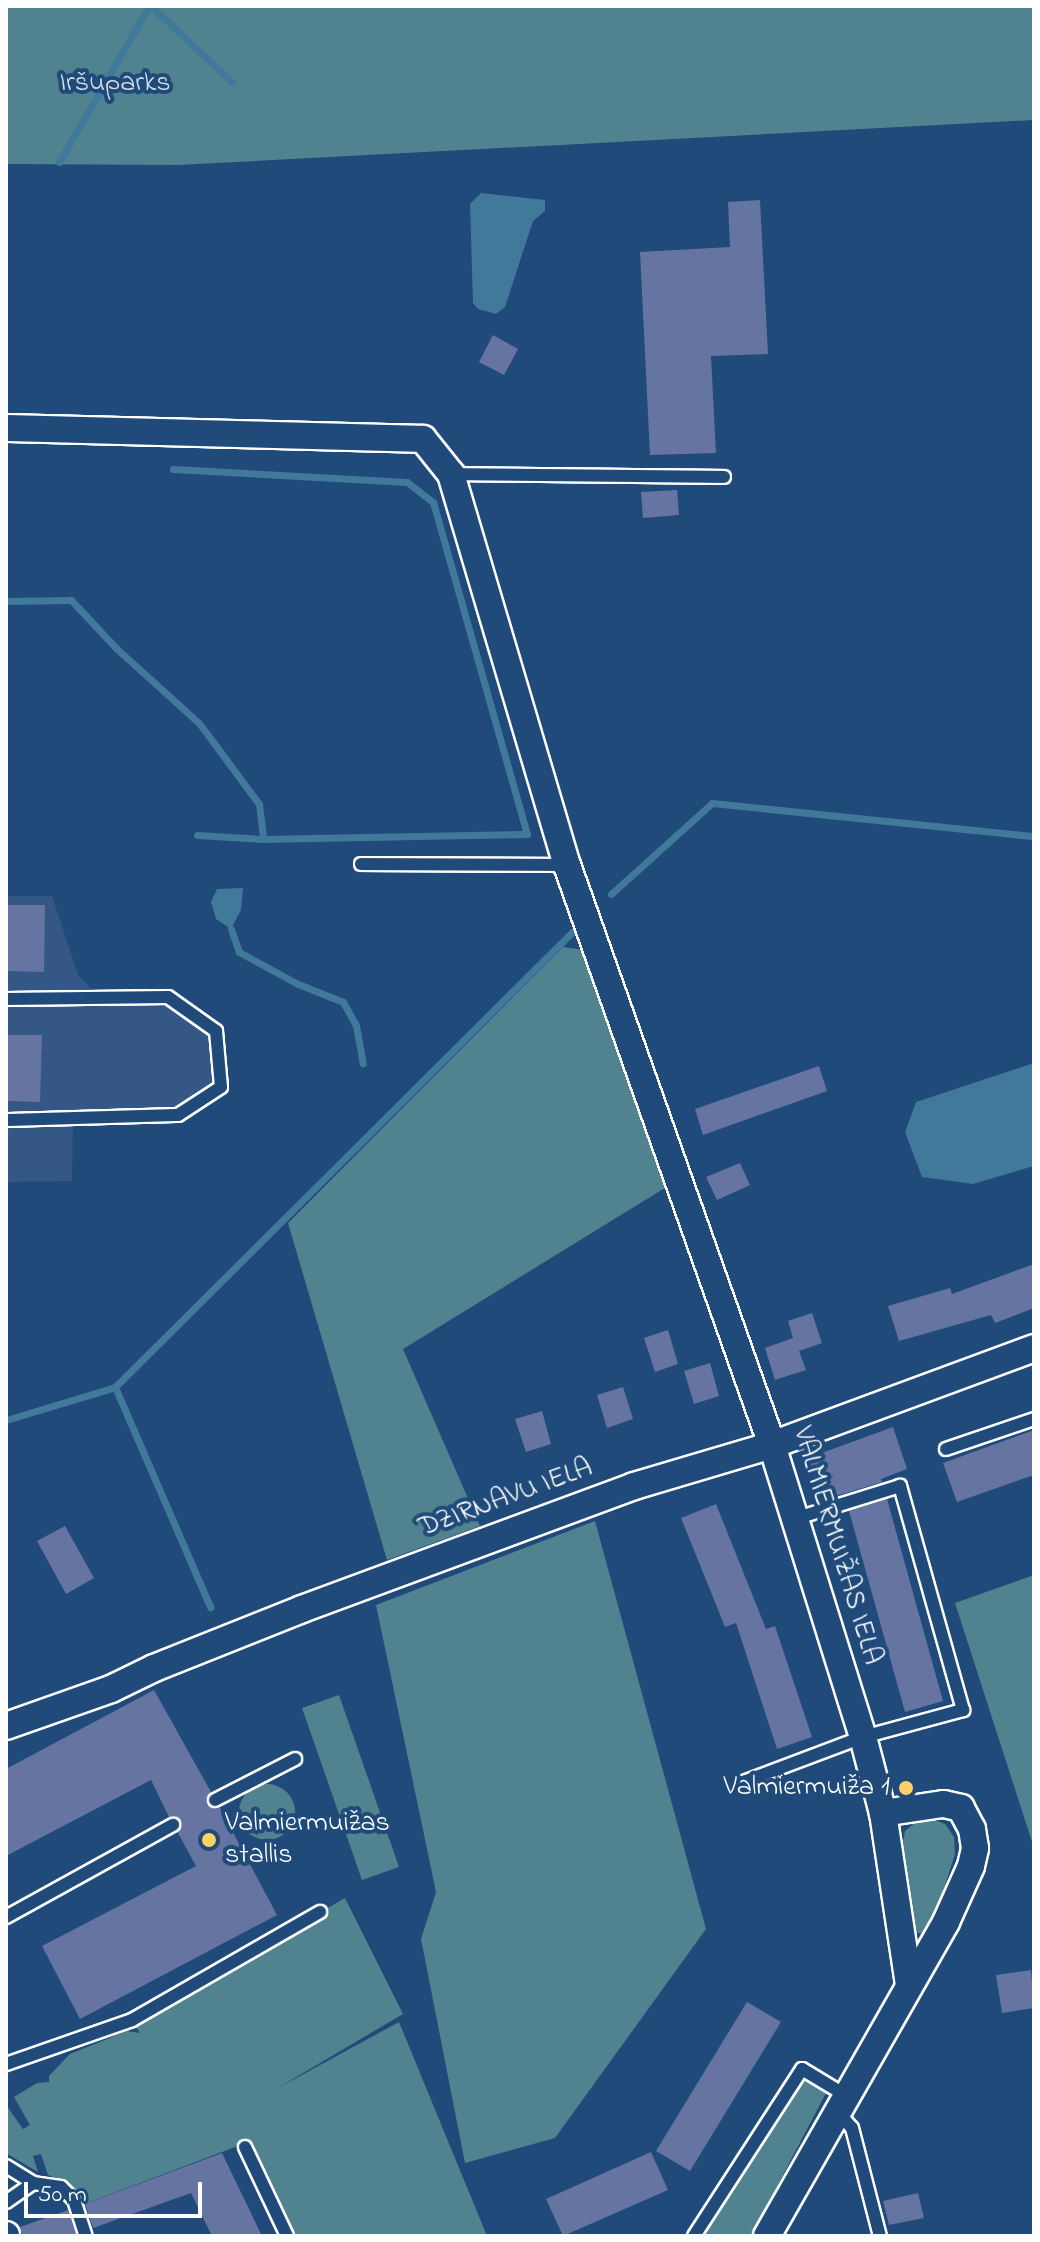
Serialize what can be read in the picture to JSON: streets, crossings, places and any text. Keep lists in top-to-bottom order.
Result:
{
  "streets": {
    "street": ["DZIRNAVU IELA", "VALMIERMUIŽAS IELA"]
  },
  "crossings": [
    ["DZIRNAVU IELA", "VALMIERMUIŽAS IELA"]
  ],
  "parks": ["Iršuparks"],
  "places": ["Valmiermuiža 1", "Valmiermuižas stallis"],
  "scale_bar": "50 m"
}
